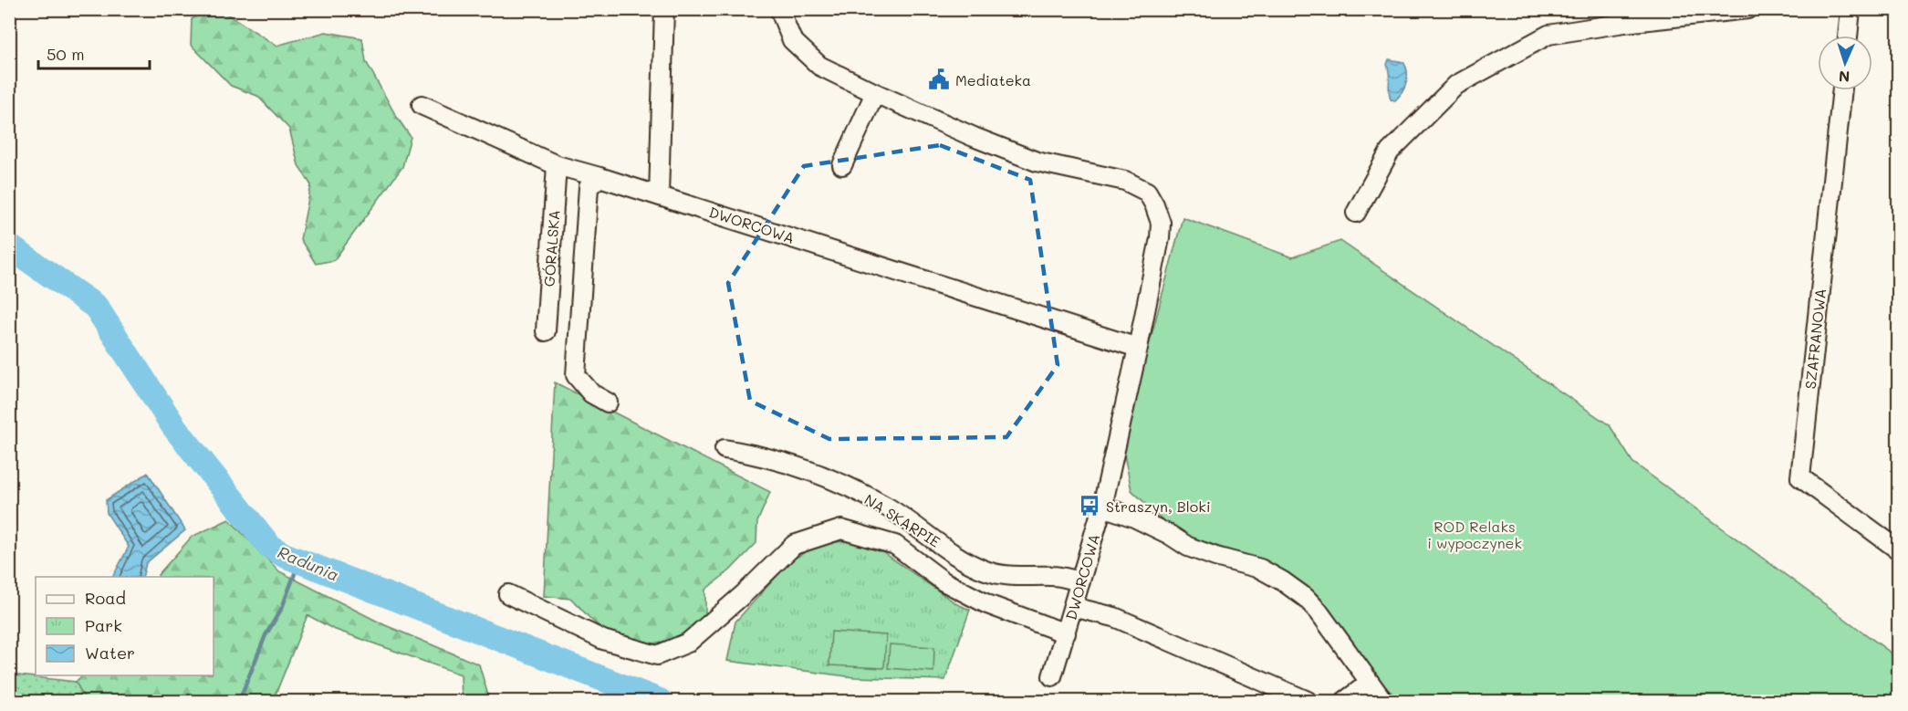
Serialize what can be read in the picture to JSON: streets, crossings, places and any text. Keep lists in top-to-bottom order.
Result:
{
  "streets": {
    "street": [
      "DWORCOWA",
      "GÓRALSKA",
      "SZAFRANOWA",
      "NA SKARPIE"
    ]
  },
  "crossings": [
    ["DWORCOWA", "NA SKARPIE"]
  ],
  "water": ["Radunia"],
  "parks": ["ROD Relaks i wypoczynek"],
  "places": {
    "public building": ["Mediateka"],
    "bus stop": ["Straszyn, Bloki"]
  },
  "legend": ["Road", "Park", "Water"],
  "scale_bar": "50 m",
  "north": "bottom"
}
